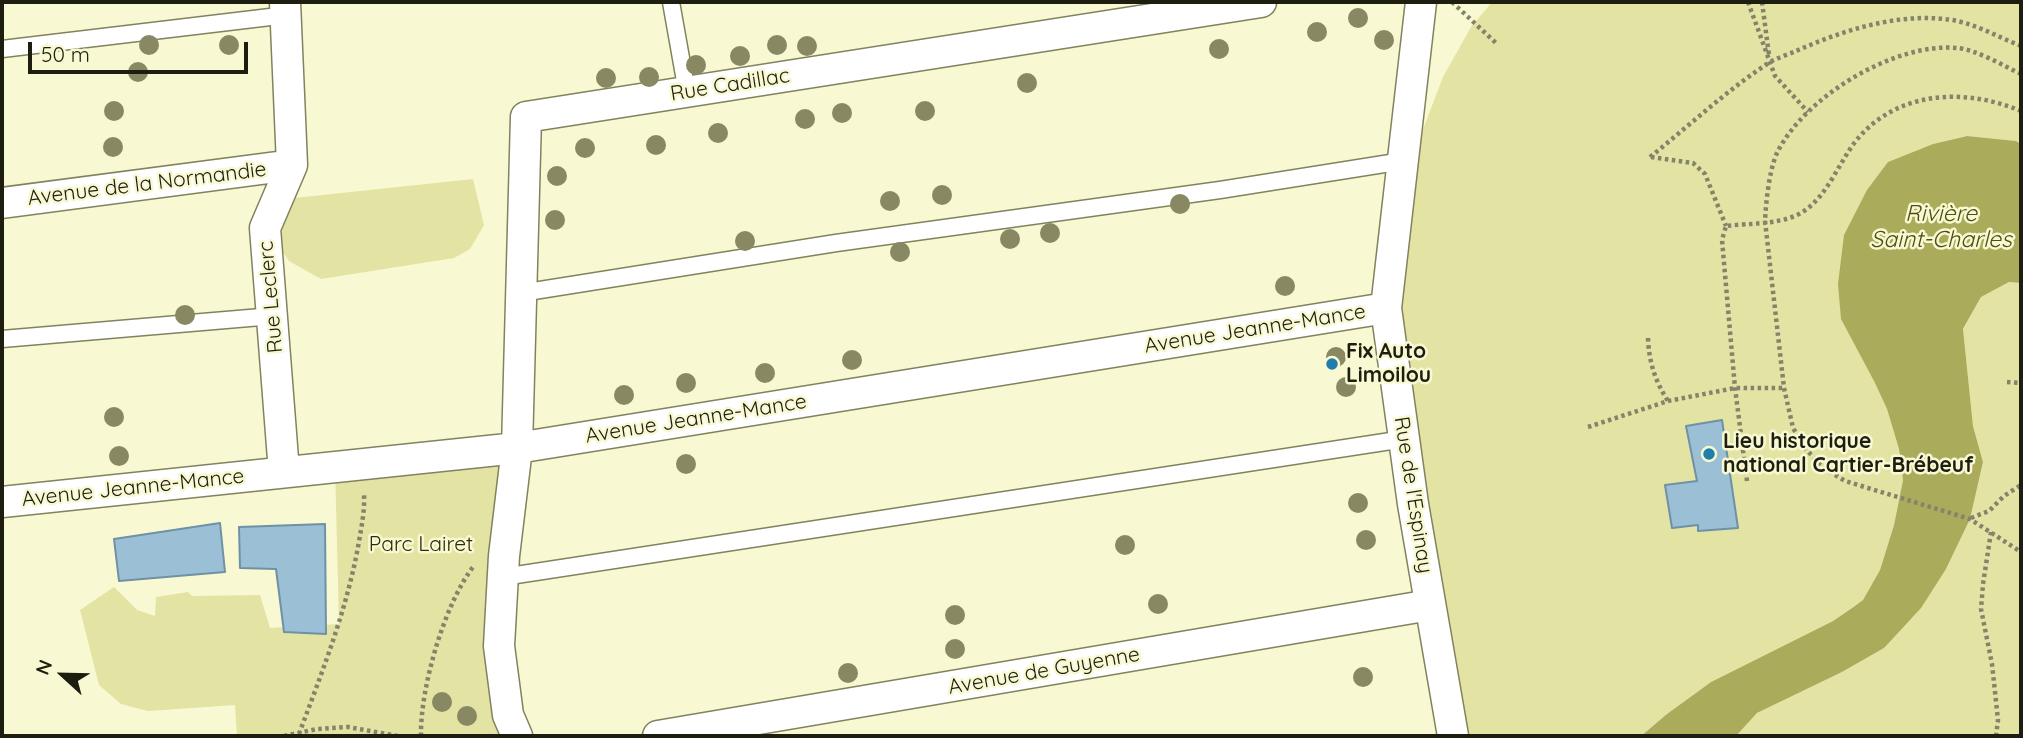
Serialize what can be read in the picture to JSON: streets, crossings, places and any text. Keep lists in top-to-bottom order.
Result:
{
  "streets": {
    "street": [
      "Rue Cadillac",
      "Avenue de la Normandie",
      "Rue Leclerc",
      "Avenue Jeanne-Mance",
      "Rue de l'Espinay",
      "Avenue de Guyenne"
    ]
  },
  "crossings": [
    ["Rue Cadillac", "Avenue Jeanne-Mance"],
    ["Avenue de la Normandie", "Rue Leclerc"],
    ["Rue Leclerc", "Avenue Jeanne-Mance"],
    ["Avenue Jeanne-Mance", "Rue de l'Espinay"],
    ["Rue de l'Espinay", "Avenue de Guyenne"]
  ],
  "water": ["Rivière Saint-Charles"],
  "parks": ["Parc Lairet"],
  "places": ["Fix Auto Limoilou", "Lieu historique national Cartier-Brébeuf"],
  "scale_bar": "50 m",
  "north": "left"
}
